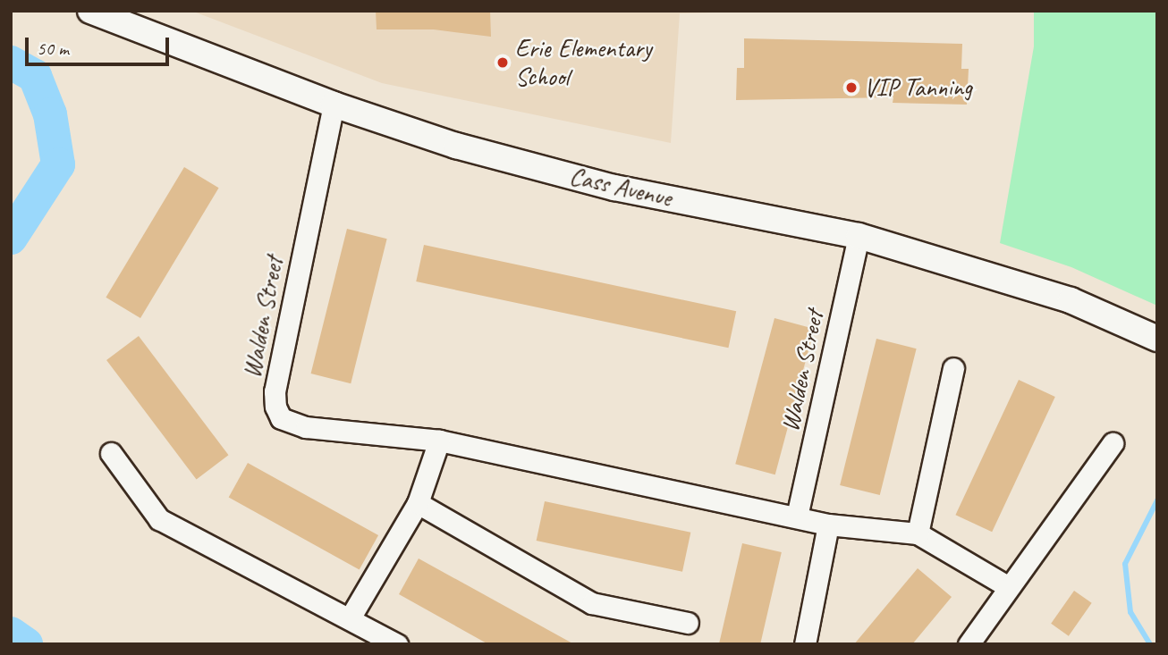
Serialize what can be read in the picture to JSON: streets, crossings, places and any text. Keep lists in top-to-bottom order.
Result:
{
  "streets": {
    "main road": ["Cass Avenue"],
    "street": ["Walden Street"]
  },
  "crossings": [
    ["Cass Avenue", "Walden Street"]
  ],
  "places": ["Erie Elementary School", "VIP Tanning"],
  "scale_bar": "50 m"
}
